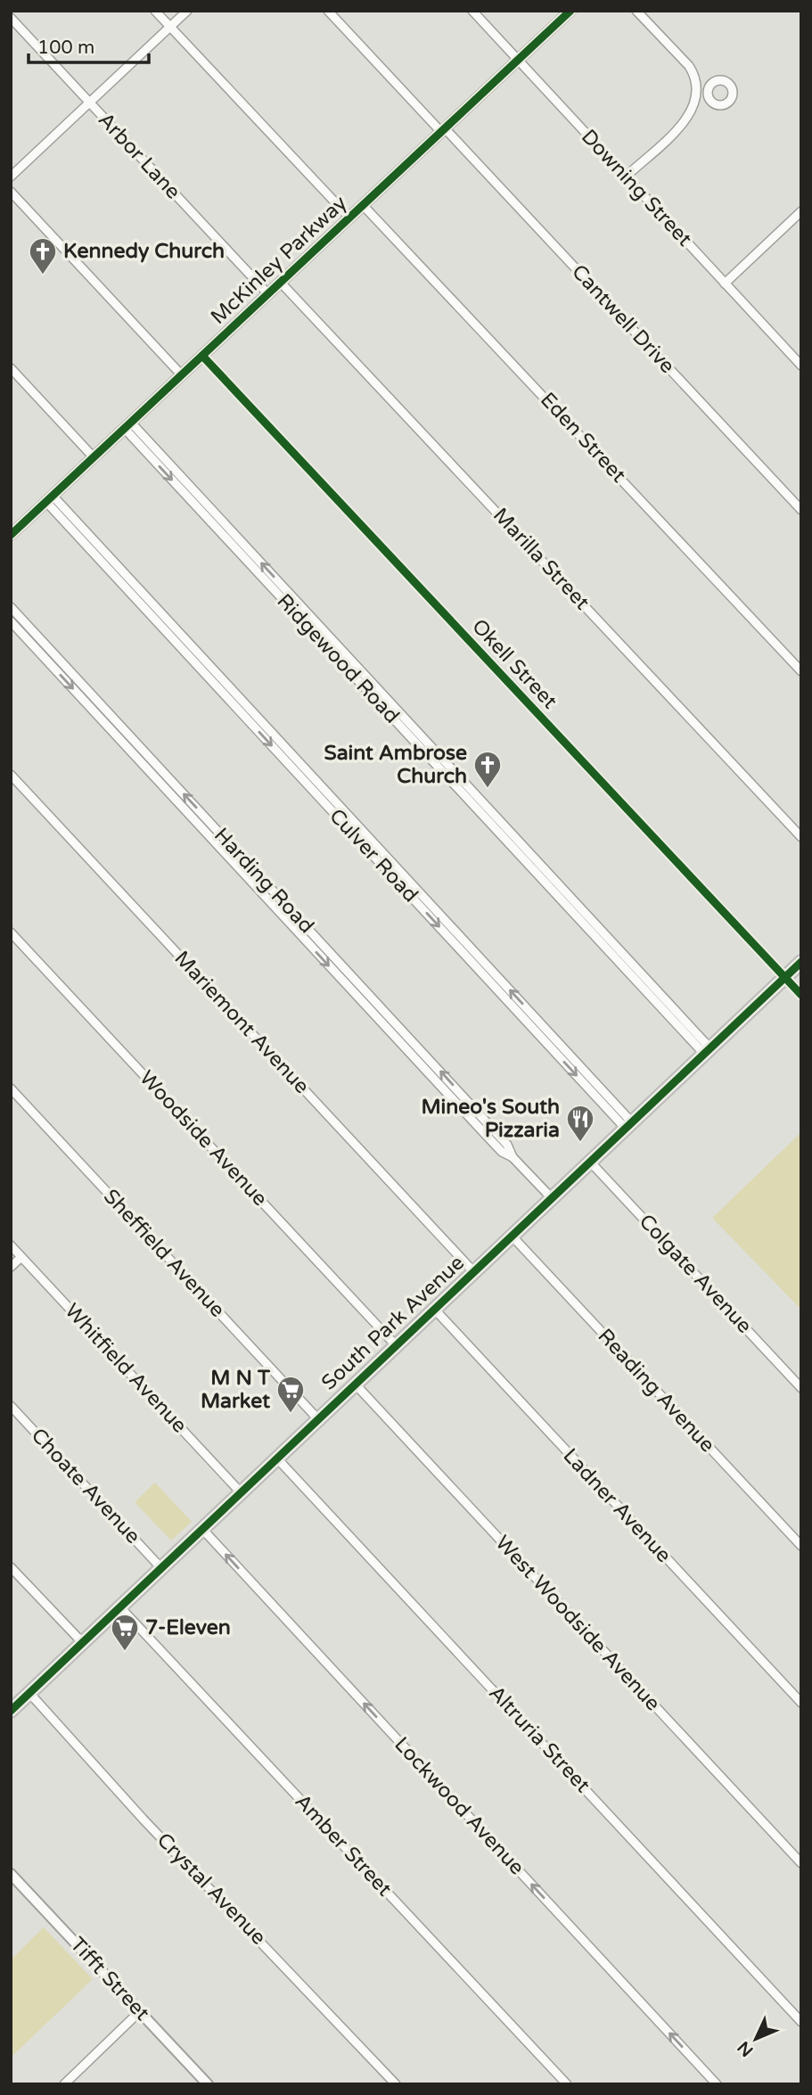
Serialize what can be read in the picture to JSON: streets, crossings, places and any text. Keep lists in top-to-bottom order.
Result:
{
  "streets": {
    "main road": ["South Park Avenue"],
    "street": [
      "Arbor Lane",
      "Downing Street",
      "McKinley Parkway",
      "Cantwell Drive",
      "Eden Street",
      "Marilla Street",
      "Ridgewood Road",
      "Okell Street",
      "Culver Road",
      "Harding Road",
      "Mariemont Avenue",
      "Woodside Avenue",
      "Sheffield Avenue",
      "Colgate Avenue",
      "Whitfield Avenue",
      "Reading Avenue",
      "Choate Avenue",
      "Ladner Avenue",
      "West Woodside Avenue",
      "Altruria Street",
      "Lockwood Avenue",
      "Amber Street",
      "Crystal Avenue",
      "Tifft Street"
    ]
  },
  "crossings": [
    ["Arbor Lane", "McKinley Parkway"],
    ["Downing Street", "McKinley Parkway"],
    ["McKinley Parkway", "Cantwell Drive"],
    ["McKinley Parkway", "Eden Street"],
    ["McKinley Parkway", "Marilla Street"],
    ["McKinley Parkway", "Ridgewood Road"],
    ["McKinley Parkway", "Okell Street"],
    ["McKinley Parkway", "Culver Road"],
    ["Ridgewood Road", "South Park Avenue"],
    ["Okell Street", "South Park Avenue"],
    ["Culver Road", "South Park Avenue"],
    ["Harding Road", "South Park Avenue"],
    ["Mariemont Avenue", "South Park Avenue"],
    ["Woodside Avenue", "South Park Avenue"],
    ["Sheffield Avenue", "South Park Avenue"],
    ["Colgate Avenue", "South Park Avenue"],
    ["South Park Avenue", "Whitfield Avenue"],
    ["South Park Avenue", "Reading Avenue"],
    ["South Park Avenue", "Choate Avenue"],
    ["South Park Avenue", "Ladner Avenue"],
    ["South Park Avenue", "West Woodside Avenue"],
    ["South Park Avenue", "Altruria Street"],
    ["South Park Avenue", "Lockwood Avenue"],
    ["South Park Avenue", "Amber Street"],
    ["South Park Avenue", "Crystal Avenue"]
  ],
  "one_way": ["Lockwood Avenue"],
  "places": {
    "church": ["Kennedy Church", "Saint Ambrose Church"],
    "restaurant": ["Mineo's South Pizzaria"],
    "supermarket": ["M N T Market", "7-Eleven"]
  },
  "scale_bar": "100 m",
  "north": "bottom left"
}
